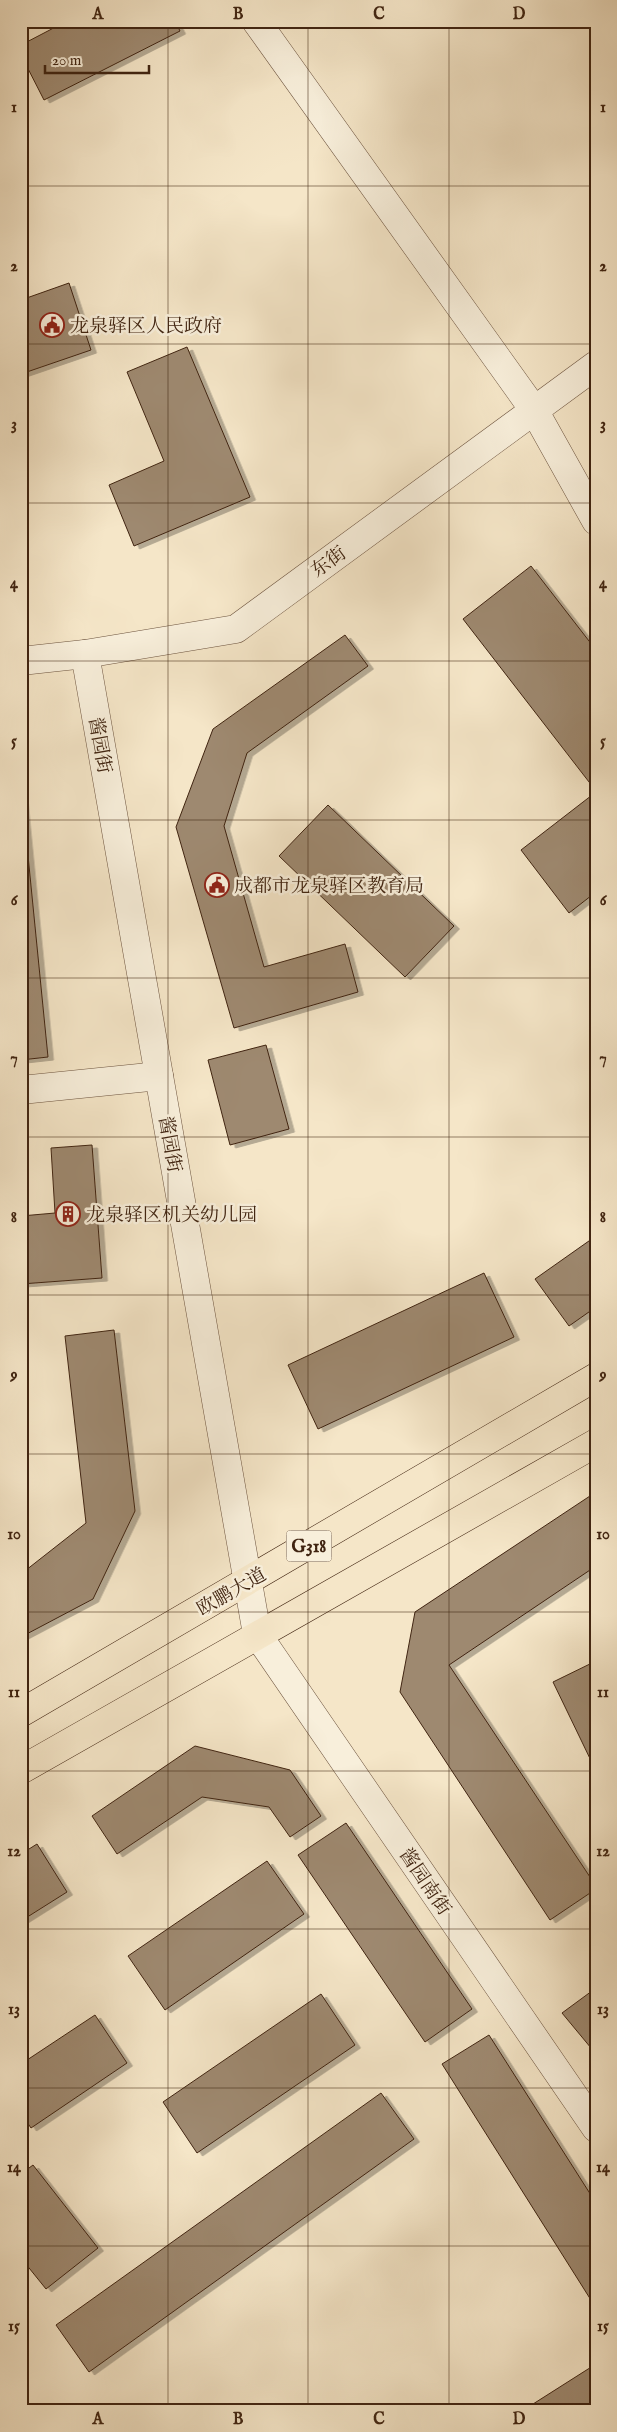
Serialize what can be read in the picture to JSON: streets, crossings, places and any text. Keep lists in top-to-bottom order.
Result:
{
  "streets": {
    "highway": ["G318", "欧鹏大道"],
    "street": ["东街", "酱园街", "酱园南街"]
  },
  "crossings": [
    ["东街", "酱园街"],
    ["酱园街", "G318"],
    ["酱园街", "欧鹏大道"],
    ["酱园街", "酱园南街"],
    ["G318", "酱园南街"]
  ],
  "places": {
    "public building": ["龙泉驿区人民政府", "成都市龙泉驿区教育局"],
    "building": ["龙泉驿区机关幼儿园"]
  },
  "scale_bar": "20 m",
  "grid": {
    "columns": [
      "A",
      "B",
      "C",
      "D"
    ],
    "rows": [
      "1",
      "2",
      "3",
      "4",
      "5",
      "6",
      "7",
      "8",
      "9",
      "10",
      "11",
      "12",
      "13",
      "14",
      "15"
    ]
  }
}
